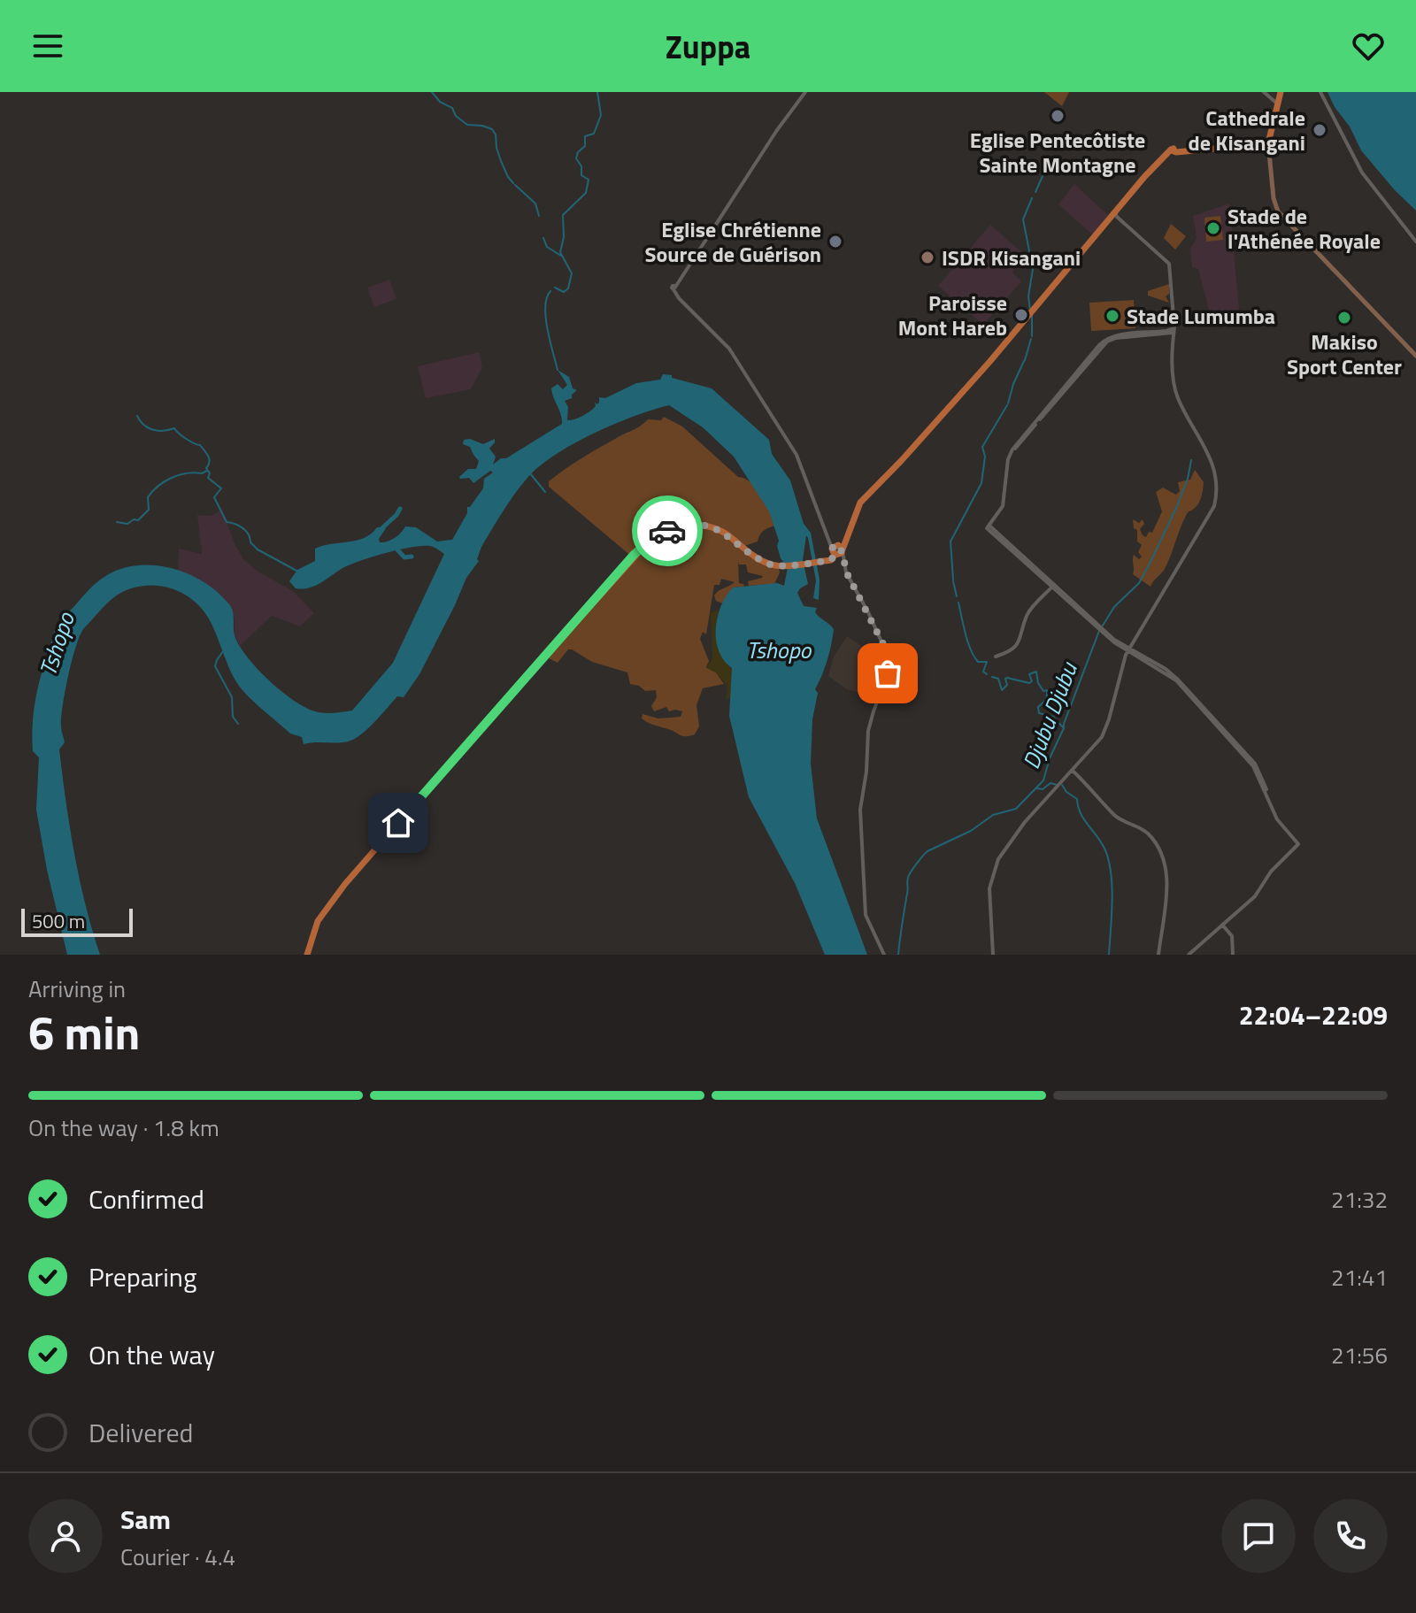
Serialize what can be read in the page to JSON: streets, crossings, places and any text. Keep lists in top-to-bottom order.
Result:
{
  "water": ["Tshopo", "Djubu Djubu"],
  "places": [
    "Eglise Pentecôtiste Sainte Montagne",
    "Cathedrale de Kisangani",
    "Stade de l'Athénée Royale",
    "Eglise Chrétienne Source de Guérison",
    "ISDR Kisangani",
    "Paroisse Mont Hareb",
    "Stade Lumumba",
    "Makiso Sport Center"
  ],
  "scale_bar": "500 m",
  "page": {
    "header": "Zuppa",
    "scale": "500 m",
    "heading": ["6 min", "Arriving in", "22:04–22:09"],
    "panel": ["Sam", "Courier · 4.4"],
    "bar": "On the way · 1.8 km",
    "list": [
      ["Confirmed", "21:32"],
      ["Preparing", "21:41"],
      ["On the way", "21:56"],
      "Delivered"
    ]
  }
}
